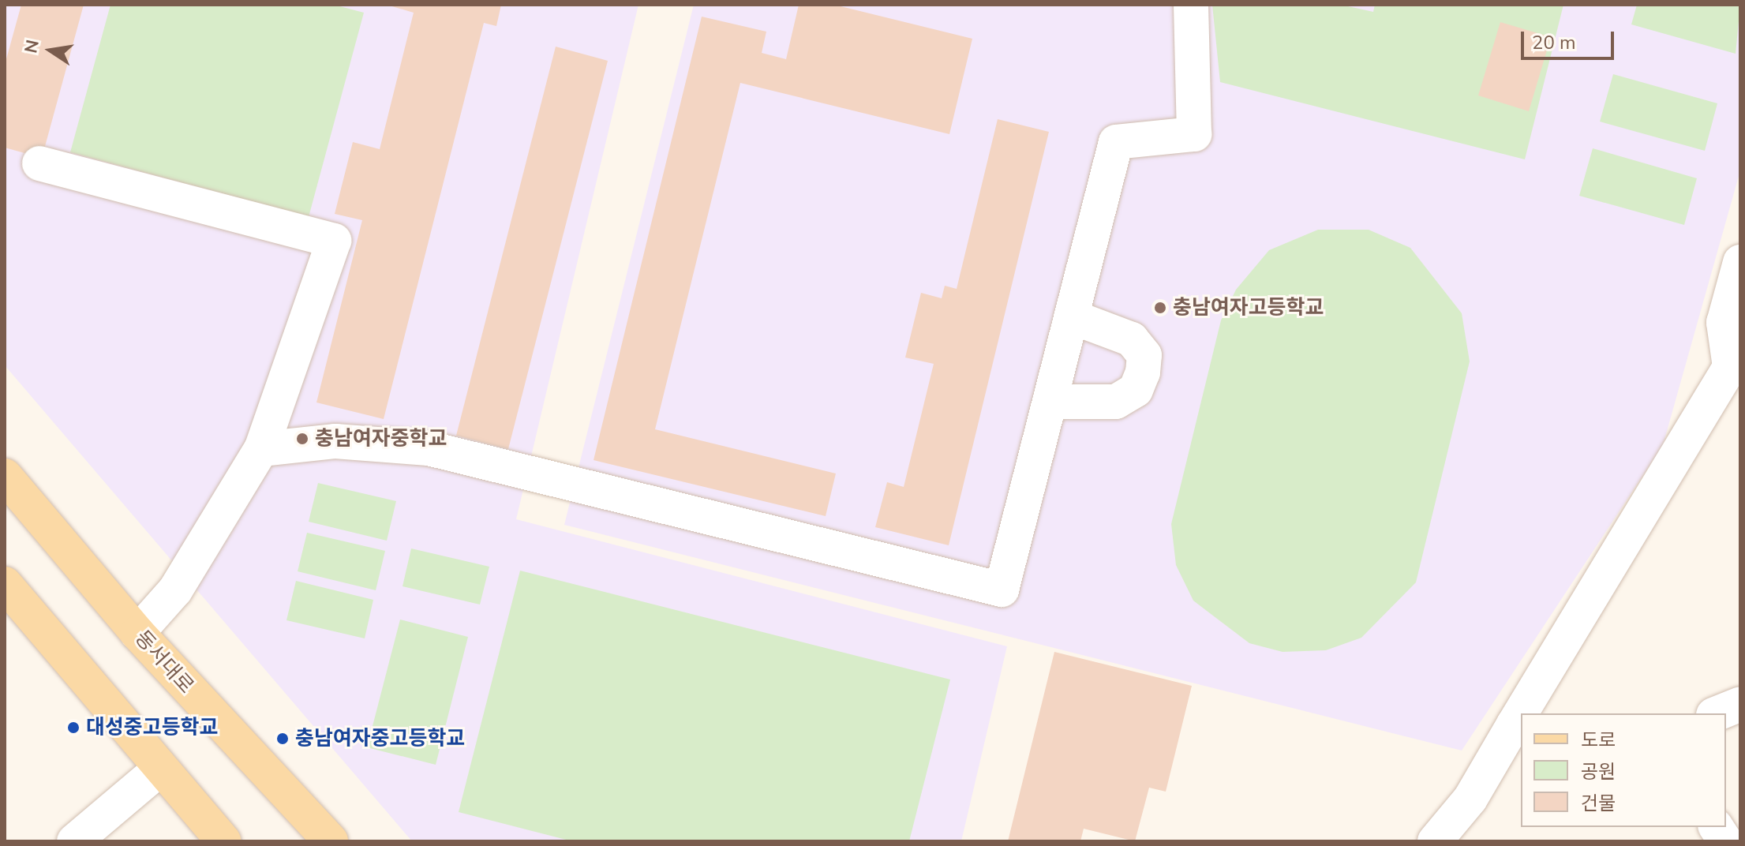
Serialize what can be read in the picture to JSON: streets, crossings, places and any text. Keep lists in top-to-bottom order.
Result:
{
  "streets": {
    "main road": ["동서대로"]
  },
  "places": [
    "충남여자고등학교",
    "충남여자중학교",
    "대성중고등학교",
    "충남여자중고등학교"
  ],
  "legend": ["도로", "공원", "건물"],
  "scale_bar": "20 m",
  "north": "left"
}
